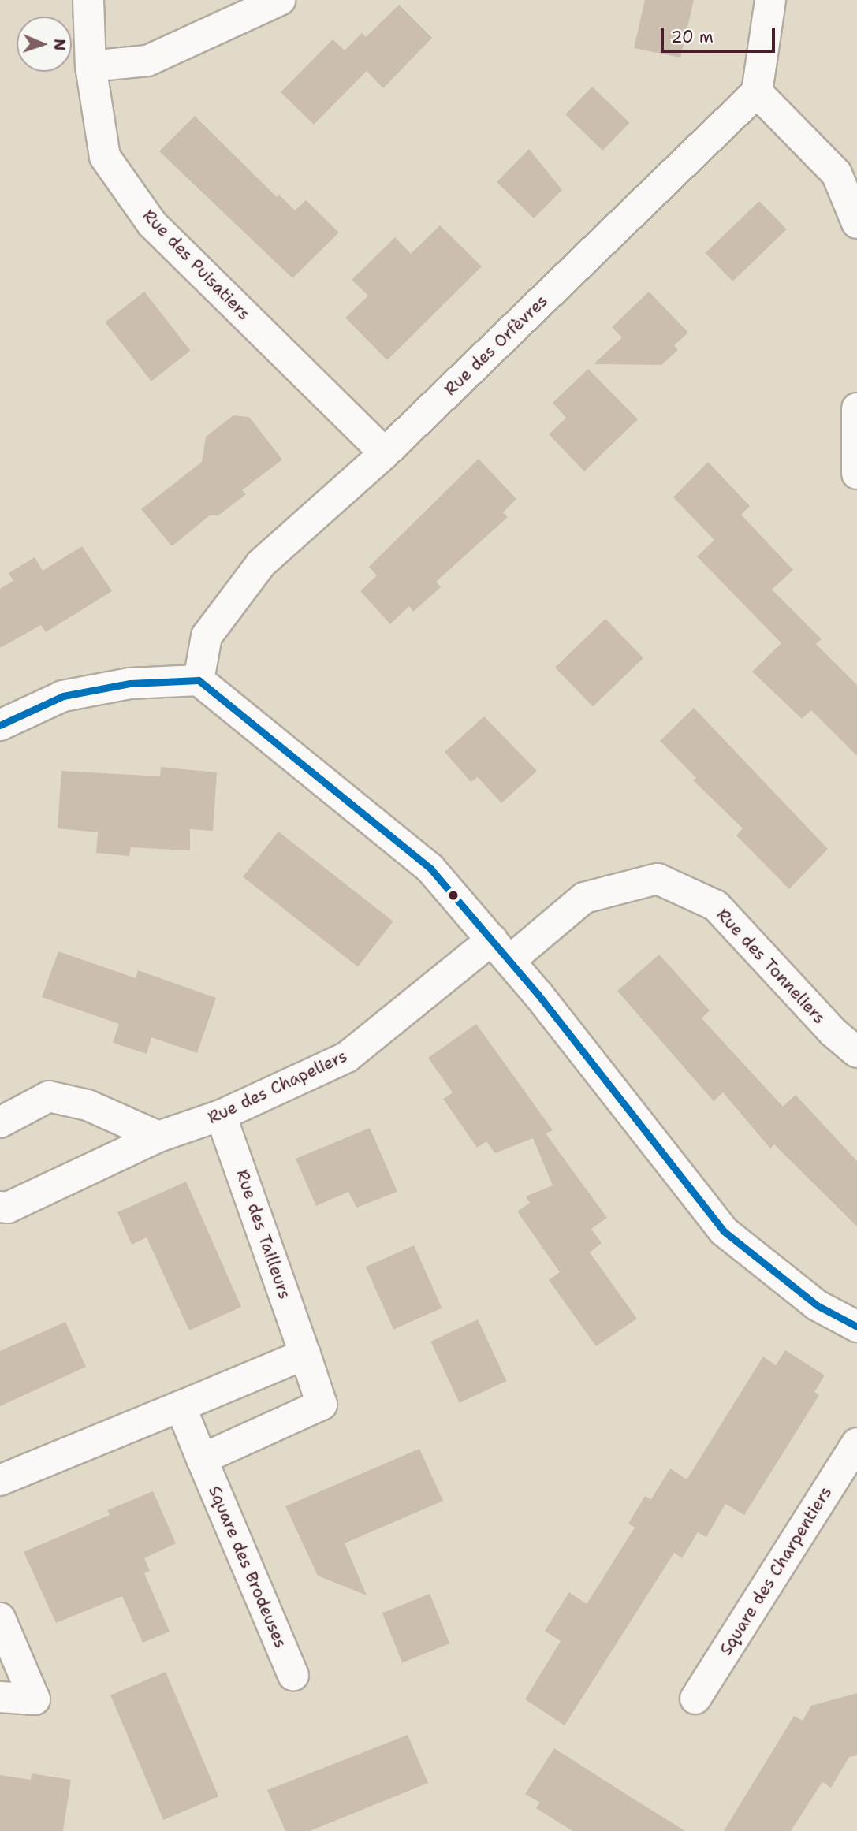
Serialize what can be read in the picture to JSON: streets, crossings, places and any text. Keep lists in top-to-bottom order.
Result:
{
  "streets": {
    "street": [
      "Rue des Puisatiers",
      "Rue des Orfèvres",
      "Rue des Tonneliers",
      "Rue des Chapeliers",
      "Rue des Tailleurs",
      "Square des Brodeuses",
      "Square des Charpentiers"
    ]
  },
  "crossings": [
    ["Rue des Puisatiers", "Rue des Orfèvres"],
    ["Rue des Tonneliers", "Rue des Chapeliers"],
    ["Rue des Chapeliers", "Rue des Tailleurs"],
    ["Rue des Tailleurs", "Square des Brodeuses"]
  ],
  "scale_bar": "20 m",
  "north": "right"
}
